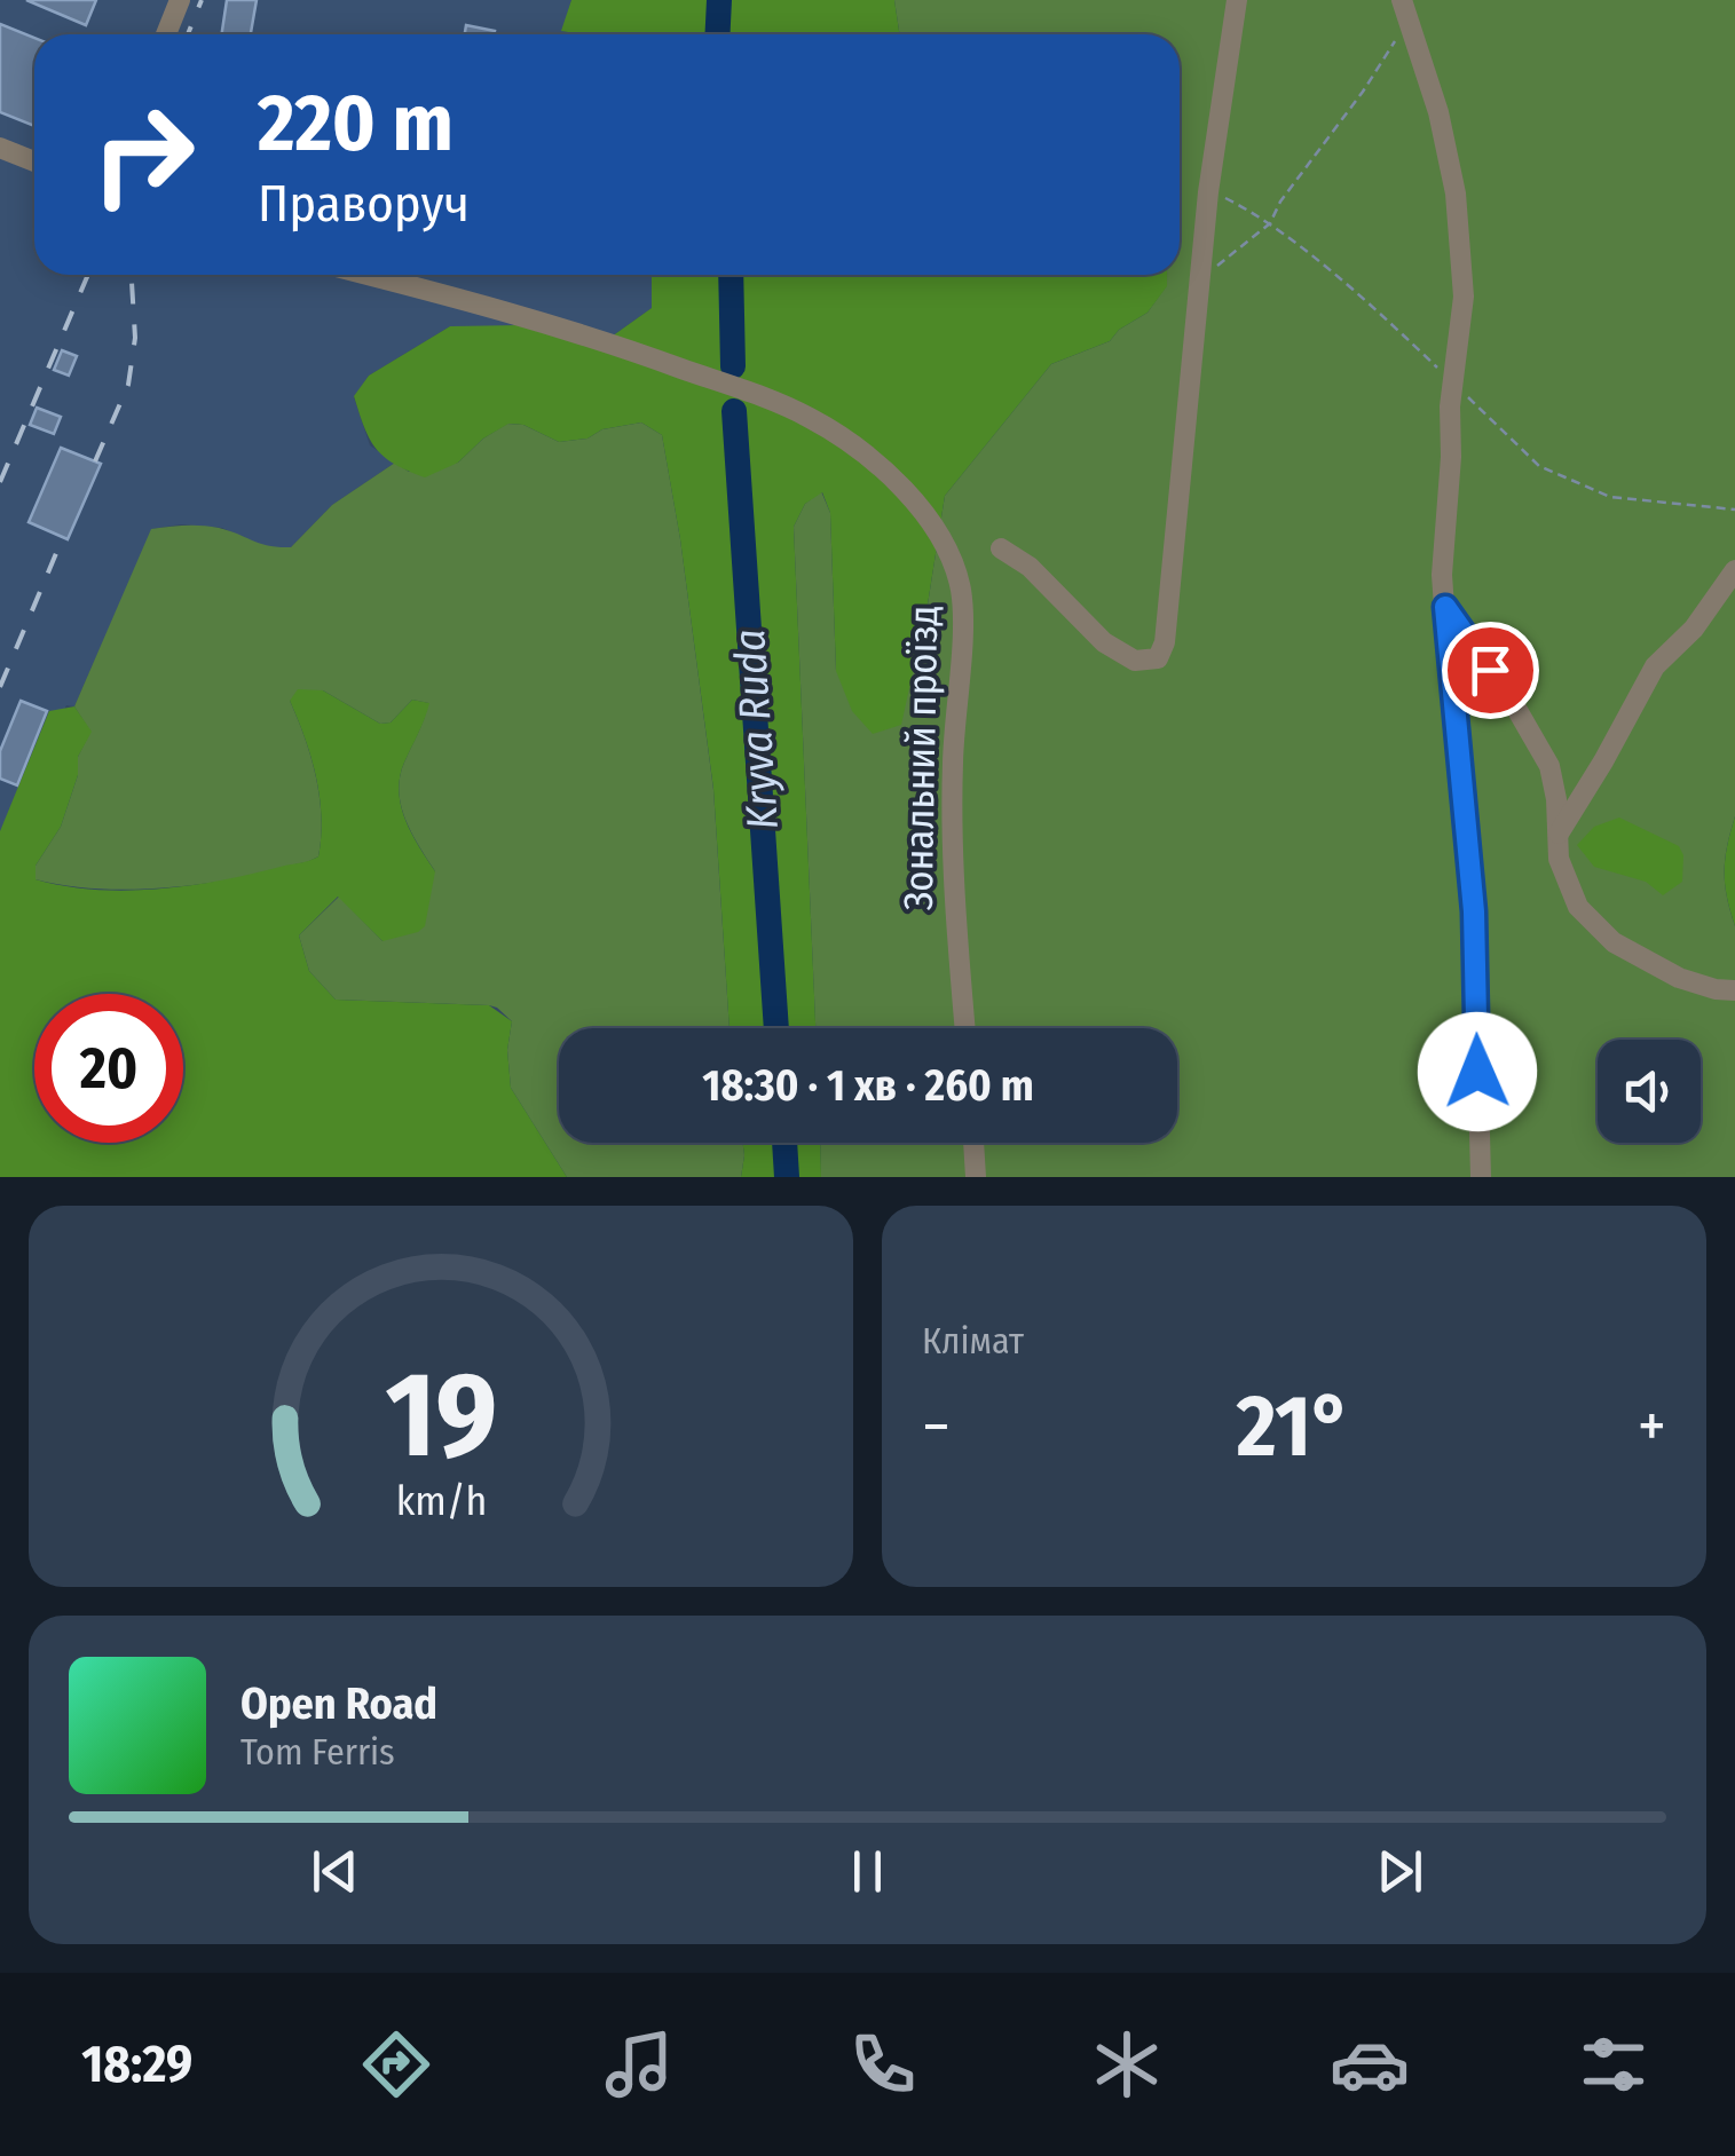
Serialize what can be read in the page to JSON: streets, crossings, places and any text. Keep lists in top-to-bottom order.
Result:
{
  "streets": {
    "street": ["Зональний проїзд"]
  },
  "water": ["Kryva Ruda"],
  "page": {
    "turn": ["220 m", "Праворуч"],
    "limit": "20",
    "trip": "18:30 · 1 хв · 260 m",
    "tile": "Клімат",
    "heat": ["−", "21°", "+"],
    "song": ["Open Road", "Tom Ferris"],
    "tabs": "18:29",
    "gauge": ["19", "km/h"]
  }
}
